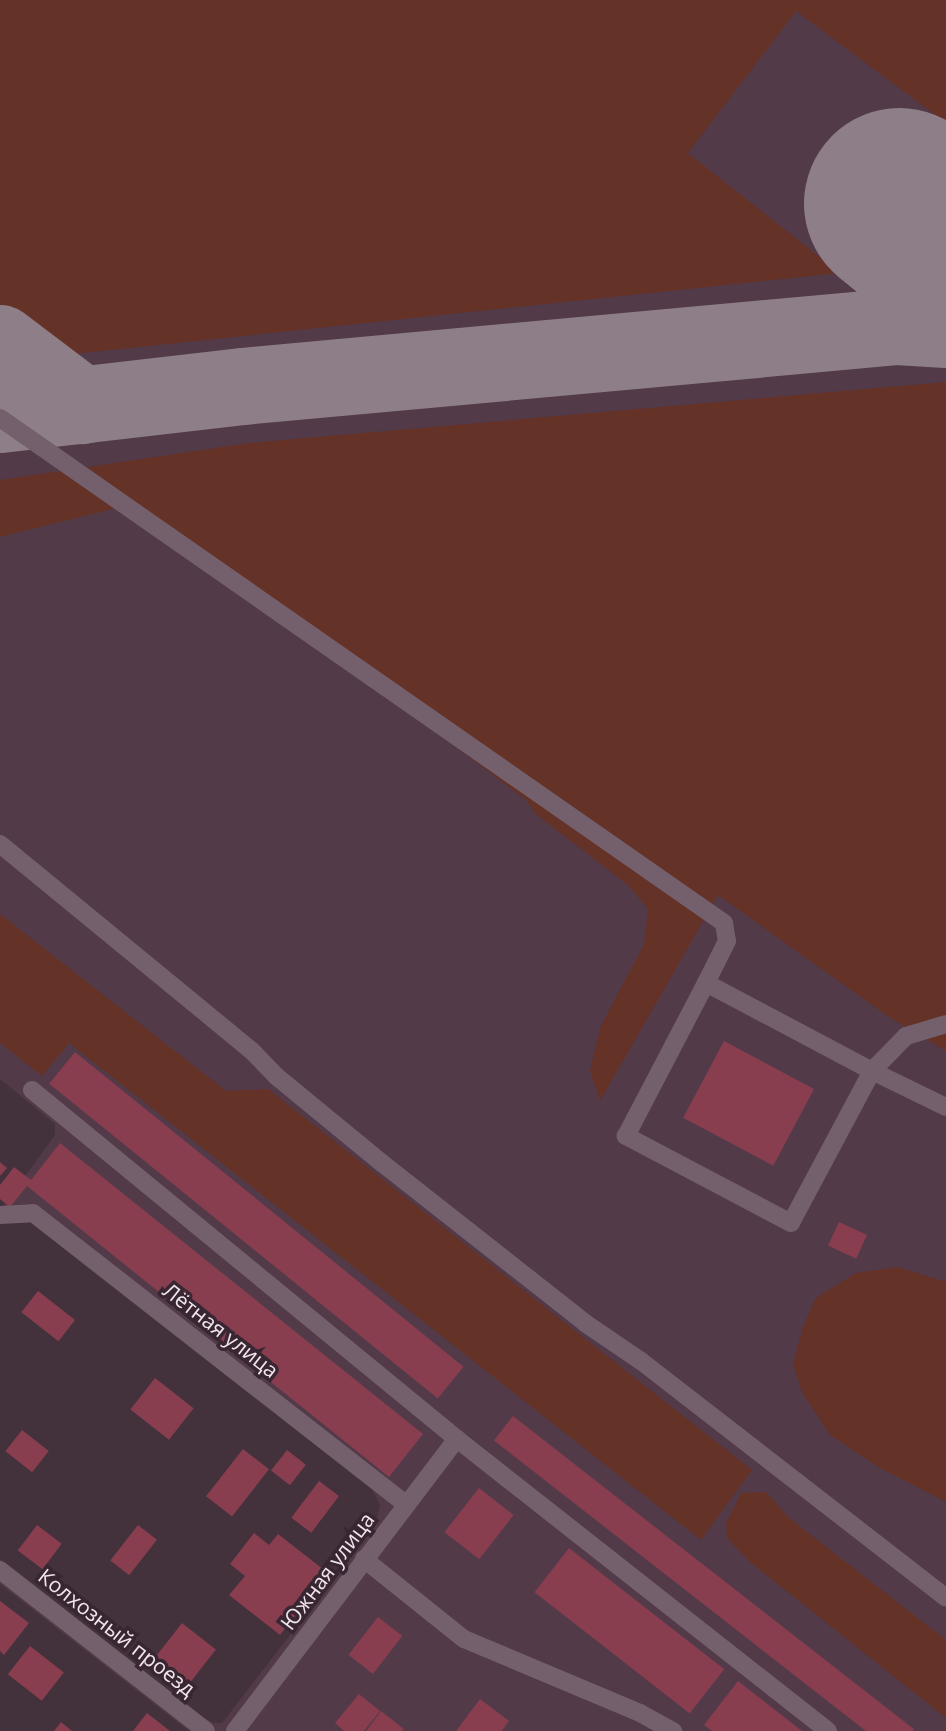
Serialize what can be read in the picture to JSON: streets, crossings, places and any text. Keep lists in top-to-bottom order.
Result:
{
  "streets": {
    "street": ["Лётная улица", "Южная улица", "Колхозный проезд"]
  },
  "crossings": [
    ["Лётная улица", "Южная улица"]
  ]
}
